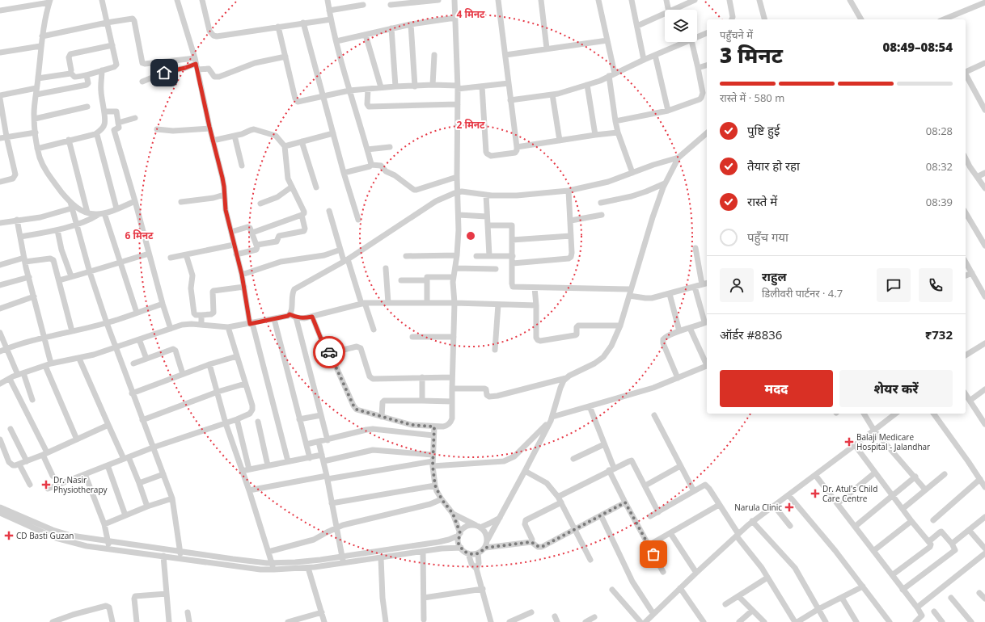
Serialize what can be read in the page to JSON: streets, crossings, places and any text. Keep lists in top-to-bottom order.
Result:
{
  "places": {
    "health": [
      "Balaji Medicare Hospital - Jalandhar",
      "Dr. Nasir Physiotherapy",
      "Dr. Atul's Child Care Centre",
      "Narula Clinic",
      "CD Basti Guzan"
    ]
  },
  "page": {
    "heading": ["3 मिनट", "पहुँचने में", "08:49–08:54"],
    "panel": [
      "राहुल",
      "डिलीवरी पार्टनर · 4.7",
      "ऑर्डर #8836",
      "₹732"
    ],
    "bar": "रास्ते में · 580 m",
    "list": [
      ["पुष्टि हुई", "08:28"],
      ["तैयार हो रहा", "08:32"],
      ["रास्ते में", "08:39"],
      "पहुँच गया"
    ],
    "buttons": ["मदद", "शेयर करें"]
  },
  "rings": ["4 मिनट", "2 मिनट", "6 मिनट"]
}
